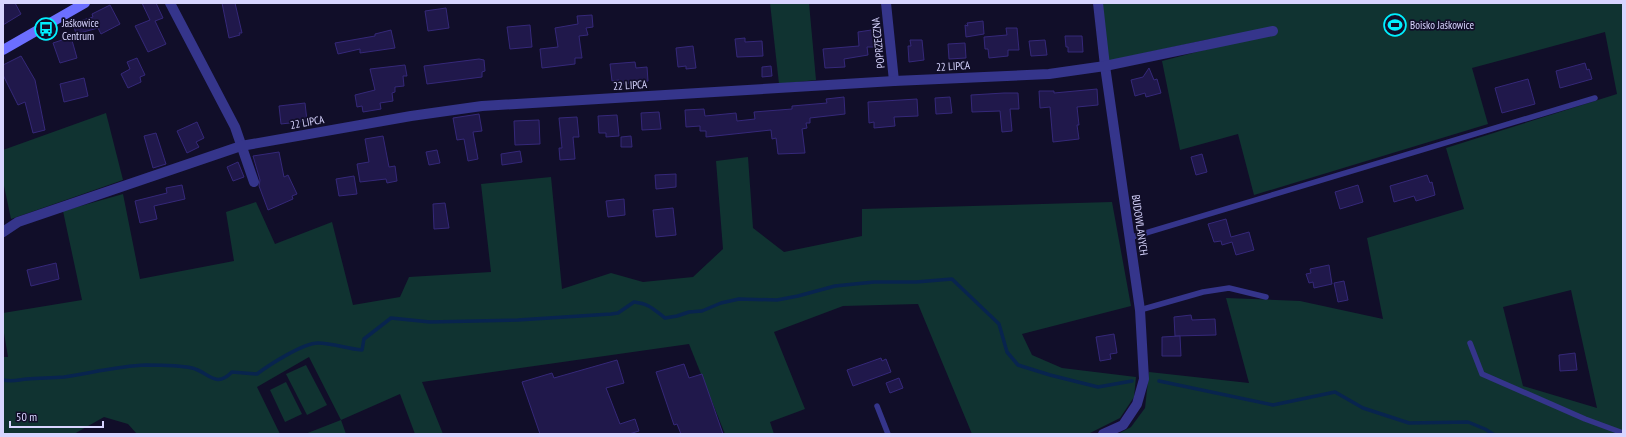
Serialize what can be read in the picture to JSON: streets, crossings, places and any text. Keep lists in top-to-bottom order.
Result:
{
  "streets": {
    "street": ["POPRZECZNA", "22 LIPCA", "BUDOWLANYCH"]
  },
  "crossings": [
    ["POPRZECZNA", "22 LIPCA"],
    ["22 LIPCA", "BUDOWLANYCH"]
  ],
  "places": {
    "sports": ["Boisko Jaśkowice"],
    "bus stop": ["Jaśkowice Centrum"]
  },
  "scale_bar": "50 m"
}
